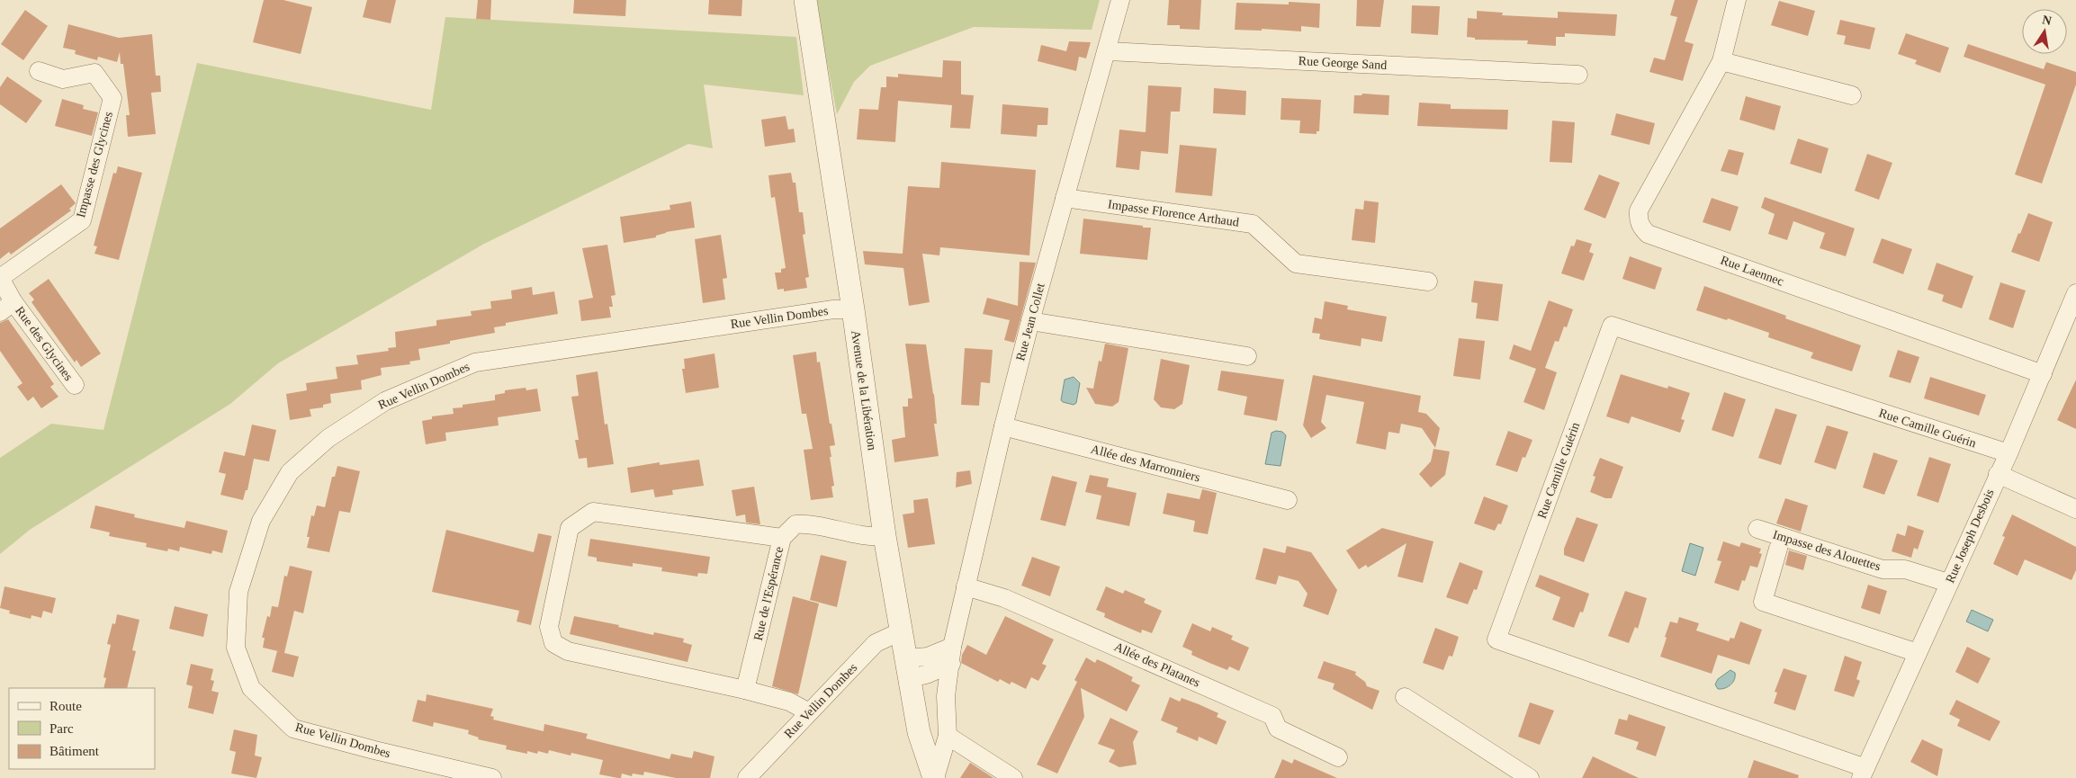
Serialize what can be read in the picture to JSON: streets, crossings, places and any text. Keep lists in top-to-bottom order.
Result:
{
  "streets": {
    "street": [
      "Rue George Sand",
      "Impasse des Glycines",
      "Impasse Florence Arthaud",
      "Rue Laennec",
      "Rue Vellin Dombes",
      "Rue Jean Collet",
      "Rue des Glycines",
      "Avenue de la Libération",
      "Rue Camille Guérin",
      "Allée des Marronniers",
      "Rue Joseph Desbois",
      "Impasse des Alouettes",
      "Rue de l'Espérance",
      "Allée des Platanes"
    ]
  },
  "crossings": [
    ["Rue George Sand", "Rue Jean Collet"],
    ["Impasse des Glycines", "Rue des Glycines"],
    ["Impasse Florence Arthaud", "Rue Jean Collet"],
    ["Rue Laennec", "Rue Joseph Desbois"],
    ["Rue Vellin Dombes", "Avenue de la Libération"],
    ["Rue Jean Collet", "Avenue de la Libération"],
    ["Rue Jean Collet", "Allée des Marronniers"],
    ["Rue Jean Collet", "Allée des Platanes"],
    ["Avenue de la Libération", "Rue de l'Espérance"],
    ["Rue Camille Guérin", "Rue Joseph Desbois"],
    ["Rue Joseph Desbois", "Impasse des Alouettes"]
  ],
  "legend": ["Route", "Parc", "Bâtiment"],
  "north": "top"
}
